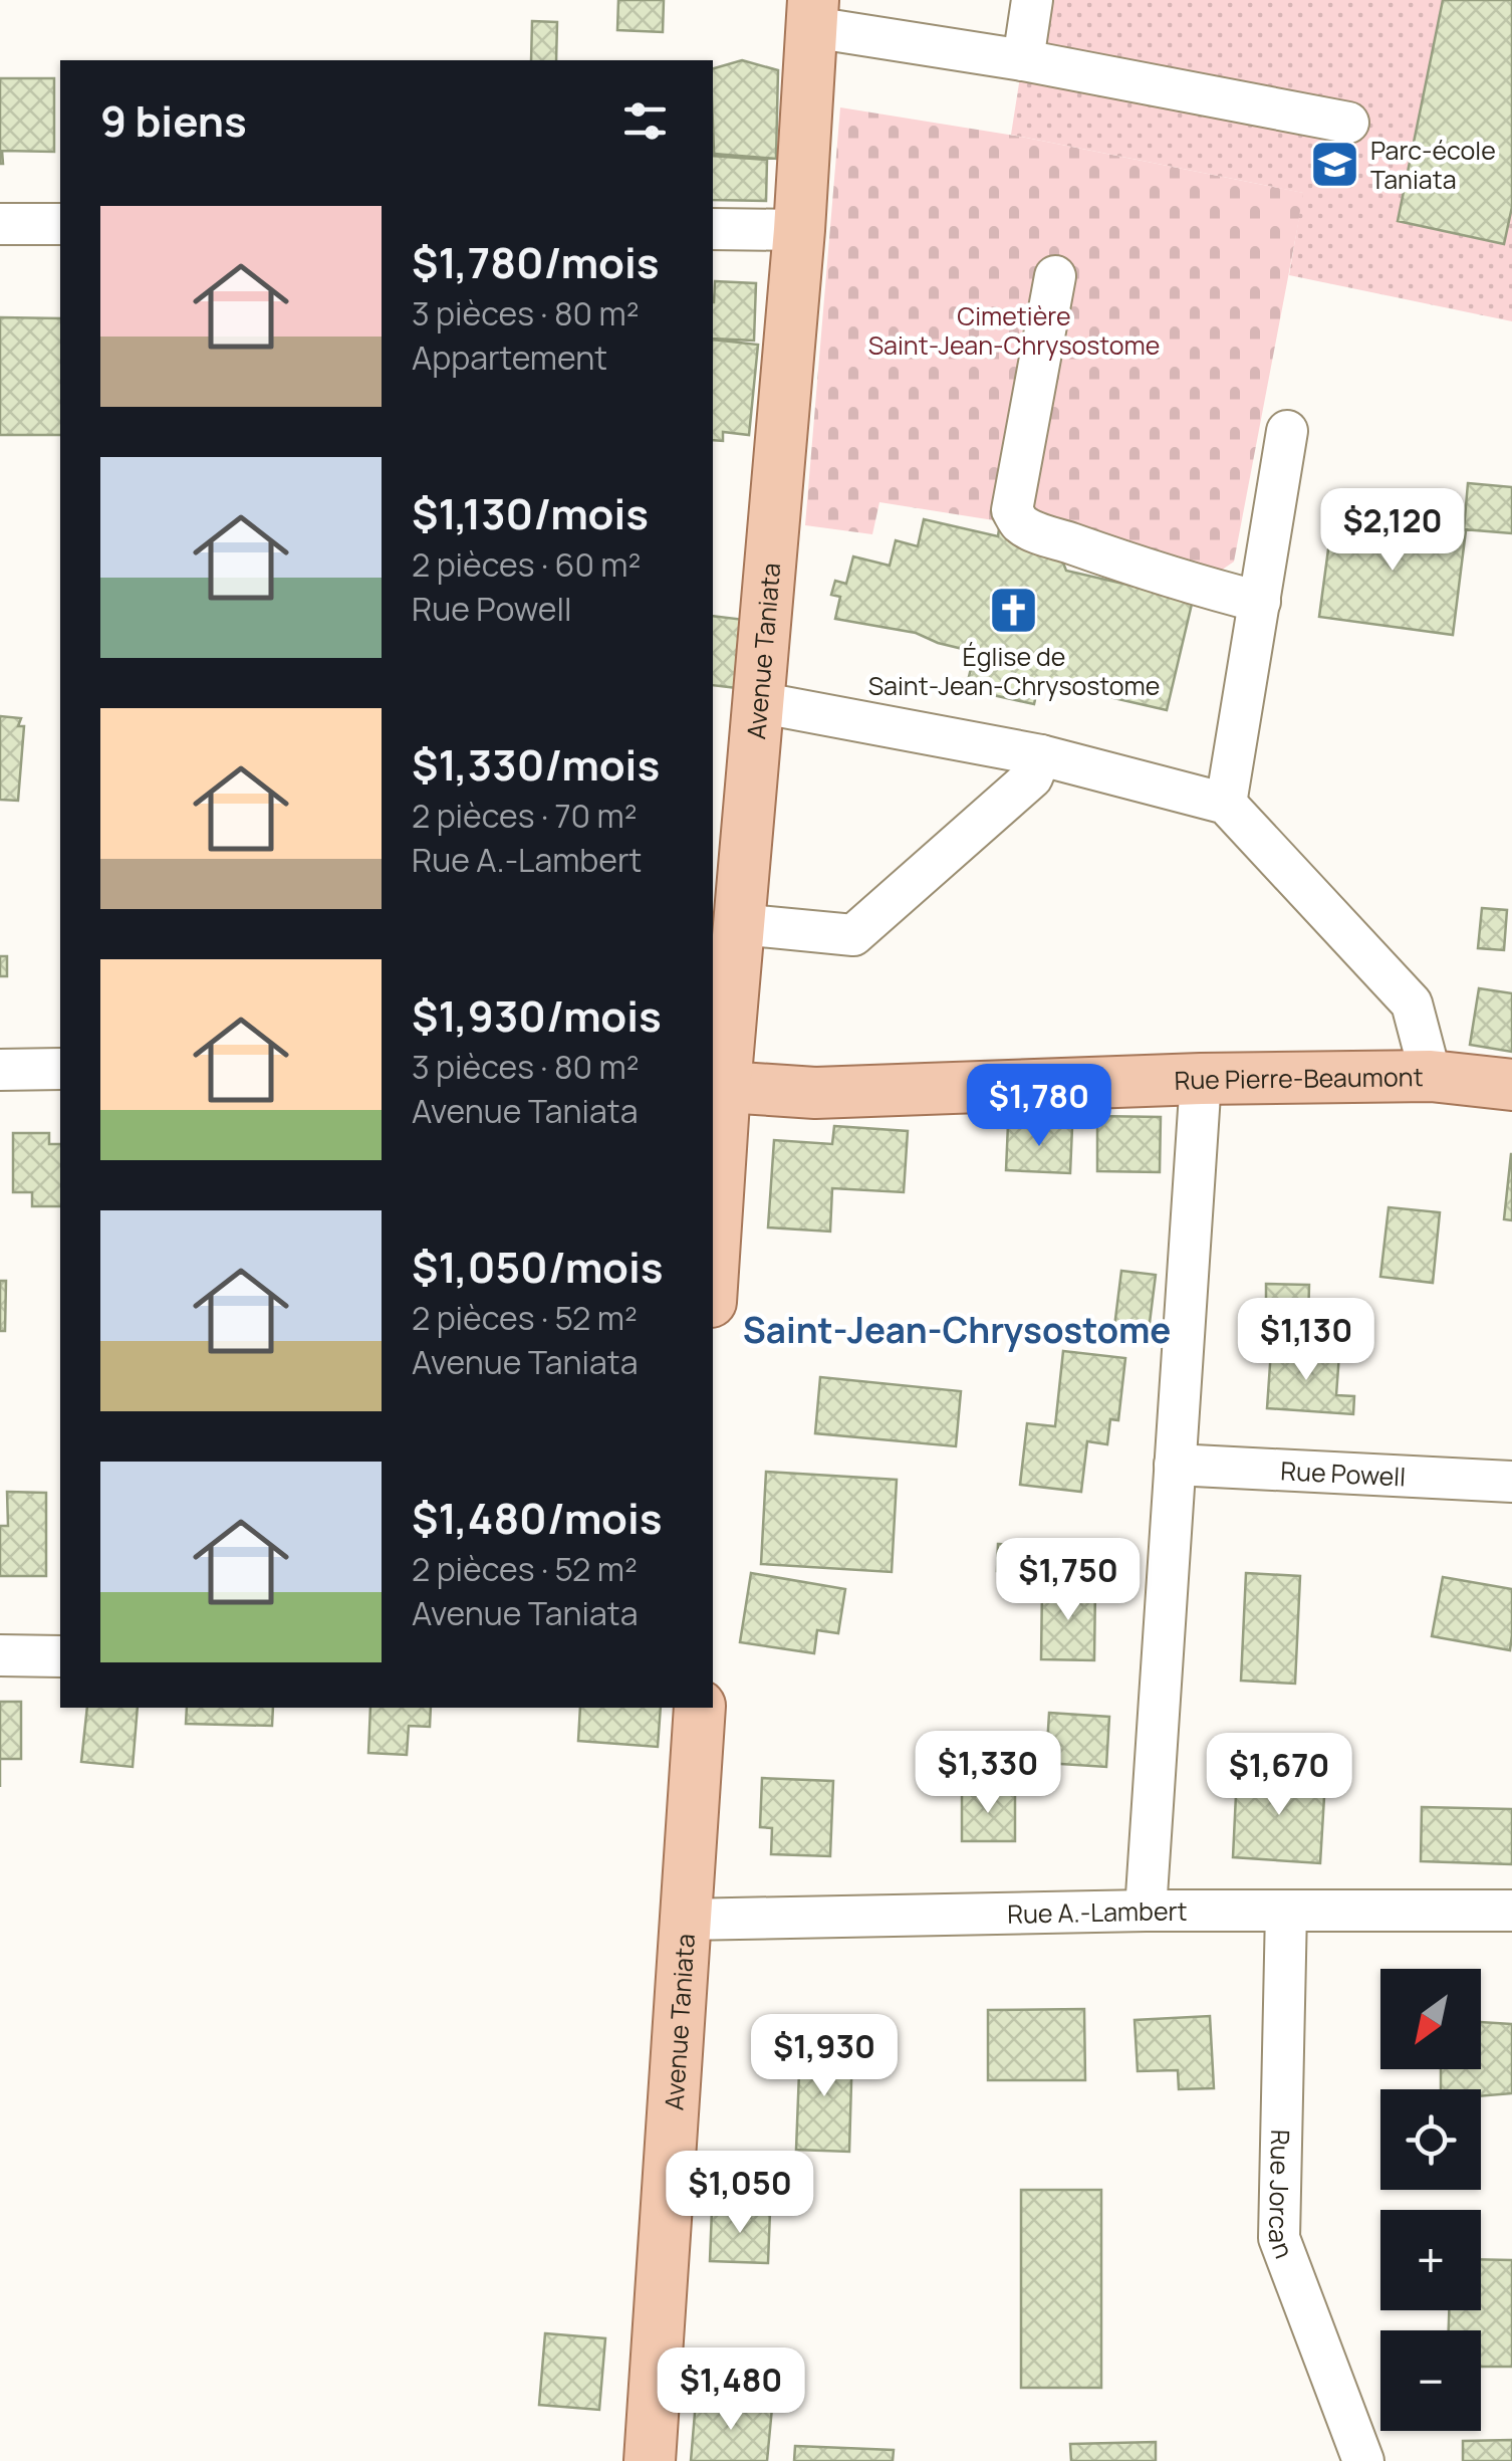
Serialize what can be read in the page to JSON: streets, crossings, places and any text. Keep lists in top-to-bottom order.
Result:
{
  "streets": {
    "main road": ["Avenue Taniata", "Rue Pierre-Beaumont"],
    "street": ["Rue Powell", "Rue A.-Lambert", "Rue Jorcan"]
  },
  "crossings": [
    ["Avenue Taniata", "Rue Pierre-Beaumont"],
    ["Avenue Taniata", "Rue A.-Lambert"],
    ["Rue A.-Lambert", "Rue Jorcan"]
  ],
  "districts": ["Saint-Jean-Chrysostome"],
  "parks": ["Cimetière Saint-Jean-Chrysostome"],
  "places": {
    "school or university": ["Parc-école Taniata"],
    "church": ["Église de Saint-Jean-Chrysostome"]
  },
  "north": "bottom left",
  "page": {
    "heading": "9 biens",
    "list": [
      {
        "name": "$1,780/mois",
        "note": "3 pièces · 80 m² · Appartement"
      },
      {
        "name": "$1,130/mois",
        "note": "2 pièces · 60 m² · Rue Powell"
      },
      {
        "name": "$1,330/mois",
        "note": "2 pièces · 70 m² · Rue A.-Lambert"
      },
      {
        "name": "$1,930/mois",
        "note": "3 pièces · 80 m² · Avenue Taniata"
      },
      {
        "name": "$1,050/mois",
        "note": "2 pièces · 52 m² · Avenue Taniata"
      },
      {
        "name": "$1,480/mois",
        "note": "2 pièces · 52 m² · Avenue Taniata"
      }
    ],
    "price": [
      "$2,120",
      "$1,780",
      "$1,130",
      "$1,750",
      "$1,330",
      "$1,670",
      "$1,930",
      "$1,050",
      "$1,480"
    ],
    "map_buttons": ["+", "−"]
  }
}
